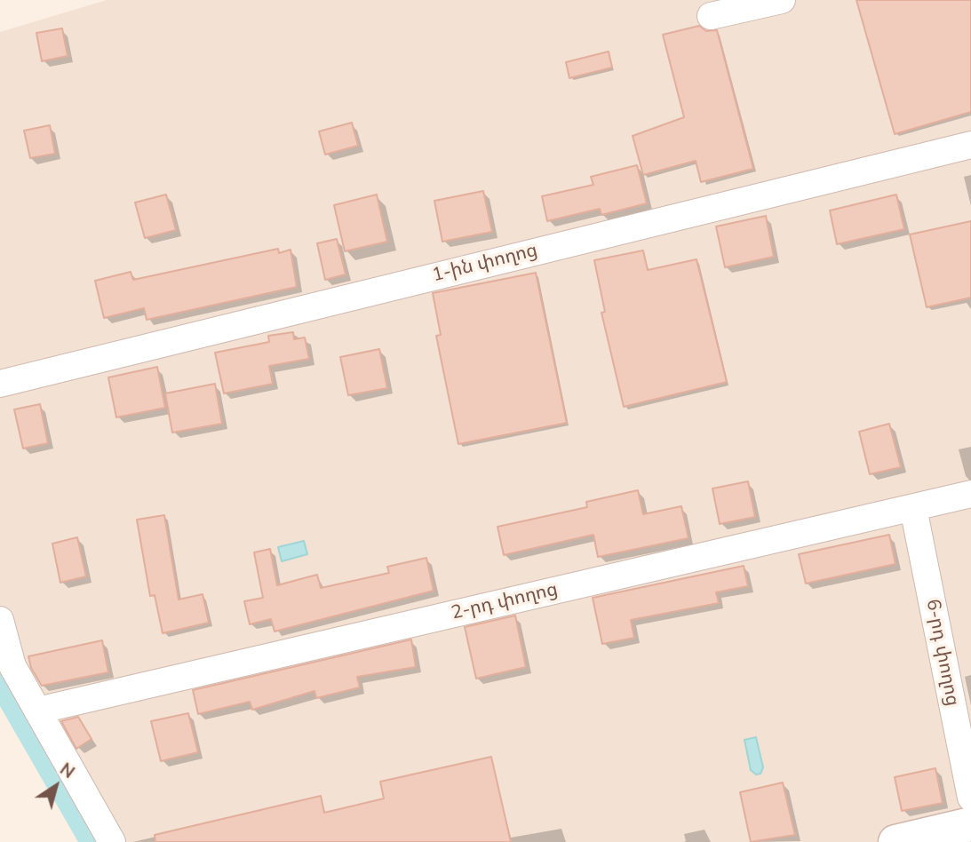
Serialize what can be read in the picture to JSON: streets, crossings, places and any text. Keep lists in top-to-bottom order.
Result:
{
  "streets": {
    "street": ["1-ին փողոց", "2-րդ փողոց", "6-րդ փողոց"]
  },
  "crossings": [
    ["2-րդ փողոց", "6-րդ փողոց"]
  ],
  "north": "top right"
}
